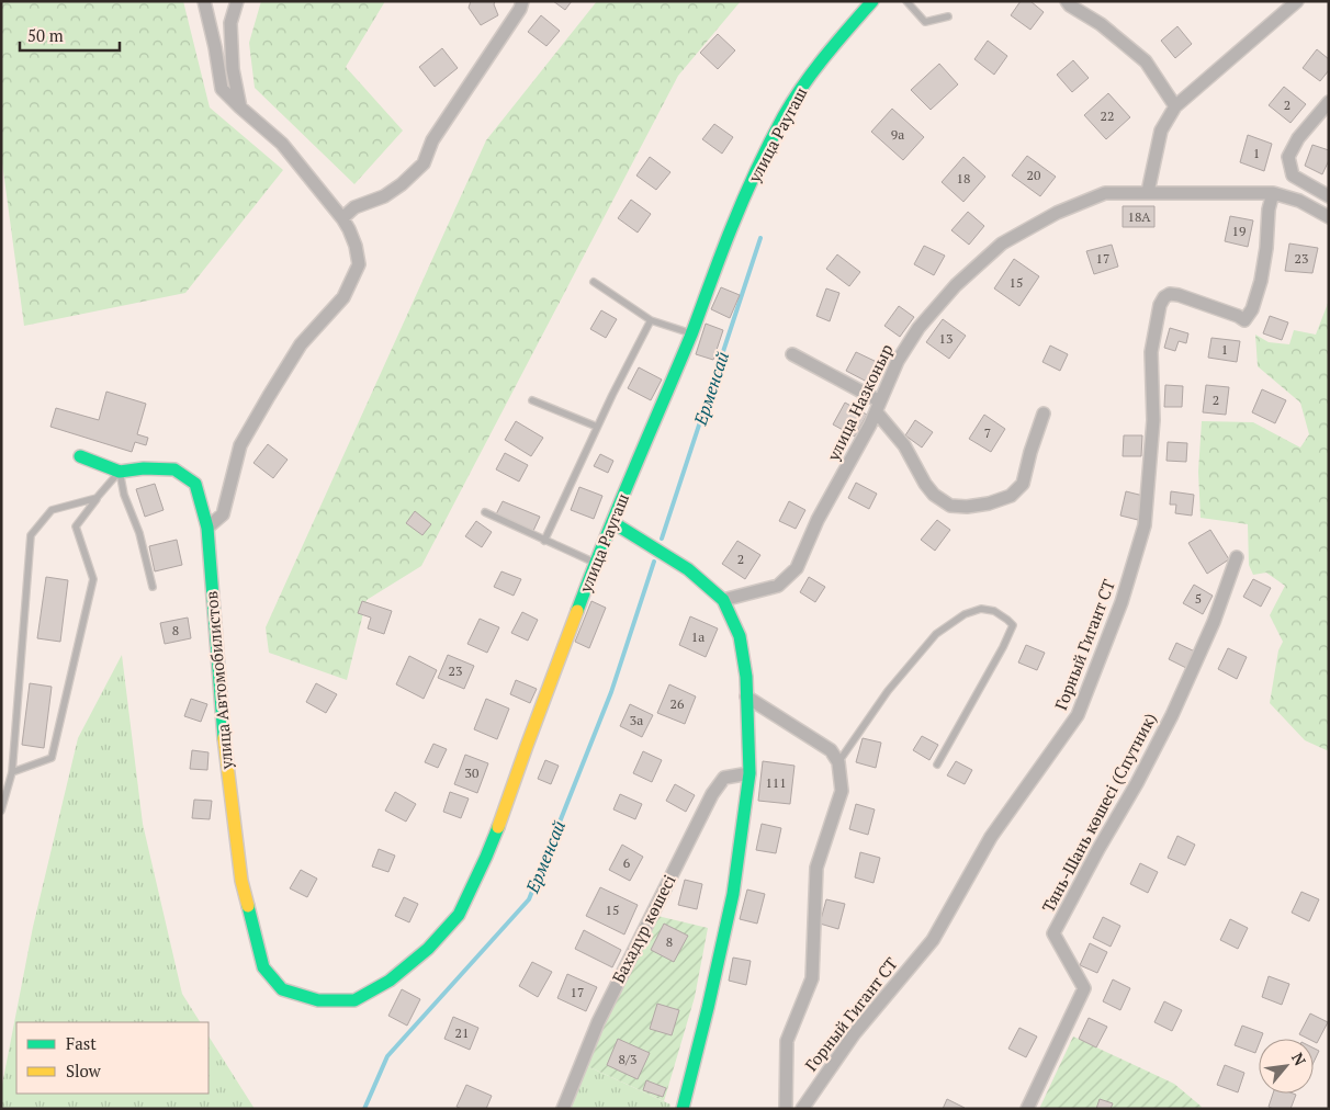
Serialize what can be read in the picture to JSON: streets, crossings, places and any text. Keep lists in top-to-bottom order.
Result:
{
  "streets": {
    "street": [
      "улица Раугаш",
      "улица Назконыр",
      "Горный Гигант СТ",
      "улица Автомобилистов",
      "Тянь-Шань көшесі (Спутник)",
      "Бахадүр көшесі"
    ]
  },
  "crossings": [
    ["улица Раугаш", "улица Автомобилистов"],
    ["улица Назконыр", "Горный Гигант СТ"]
  ],
  "water": ["Ерменсай"],
  "house_numbers": [
    "2",
    "22",
    "9а",
    "1",
    "20",
    "18",
    "18А",
    "19",
    "17",
    "23",
    "15",
    "13",
    "1",
    "2",
    "7",
    "2",
    "5",
    "8",
    "1а",
    "23",
    "26",
    "3а",
    "30",
    "111",
    "6",
    "15",
    "8",
    "17",
    "21",
    "8/3"
  ],
  "legend": ["Fast", "Slow"],
  "scale_bar": "50 m",
  "north": "top right"
}
